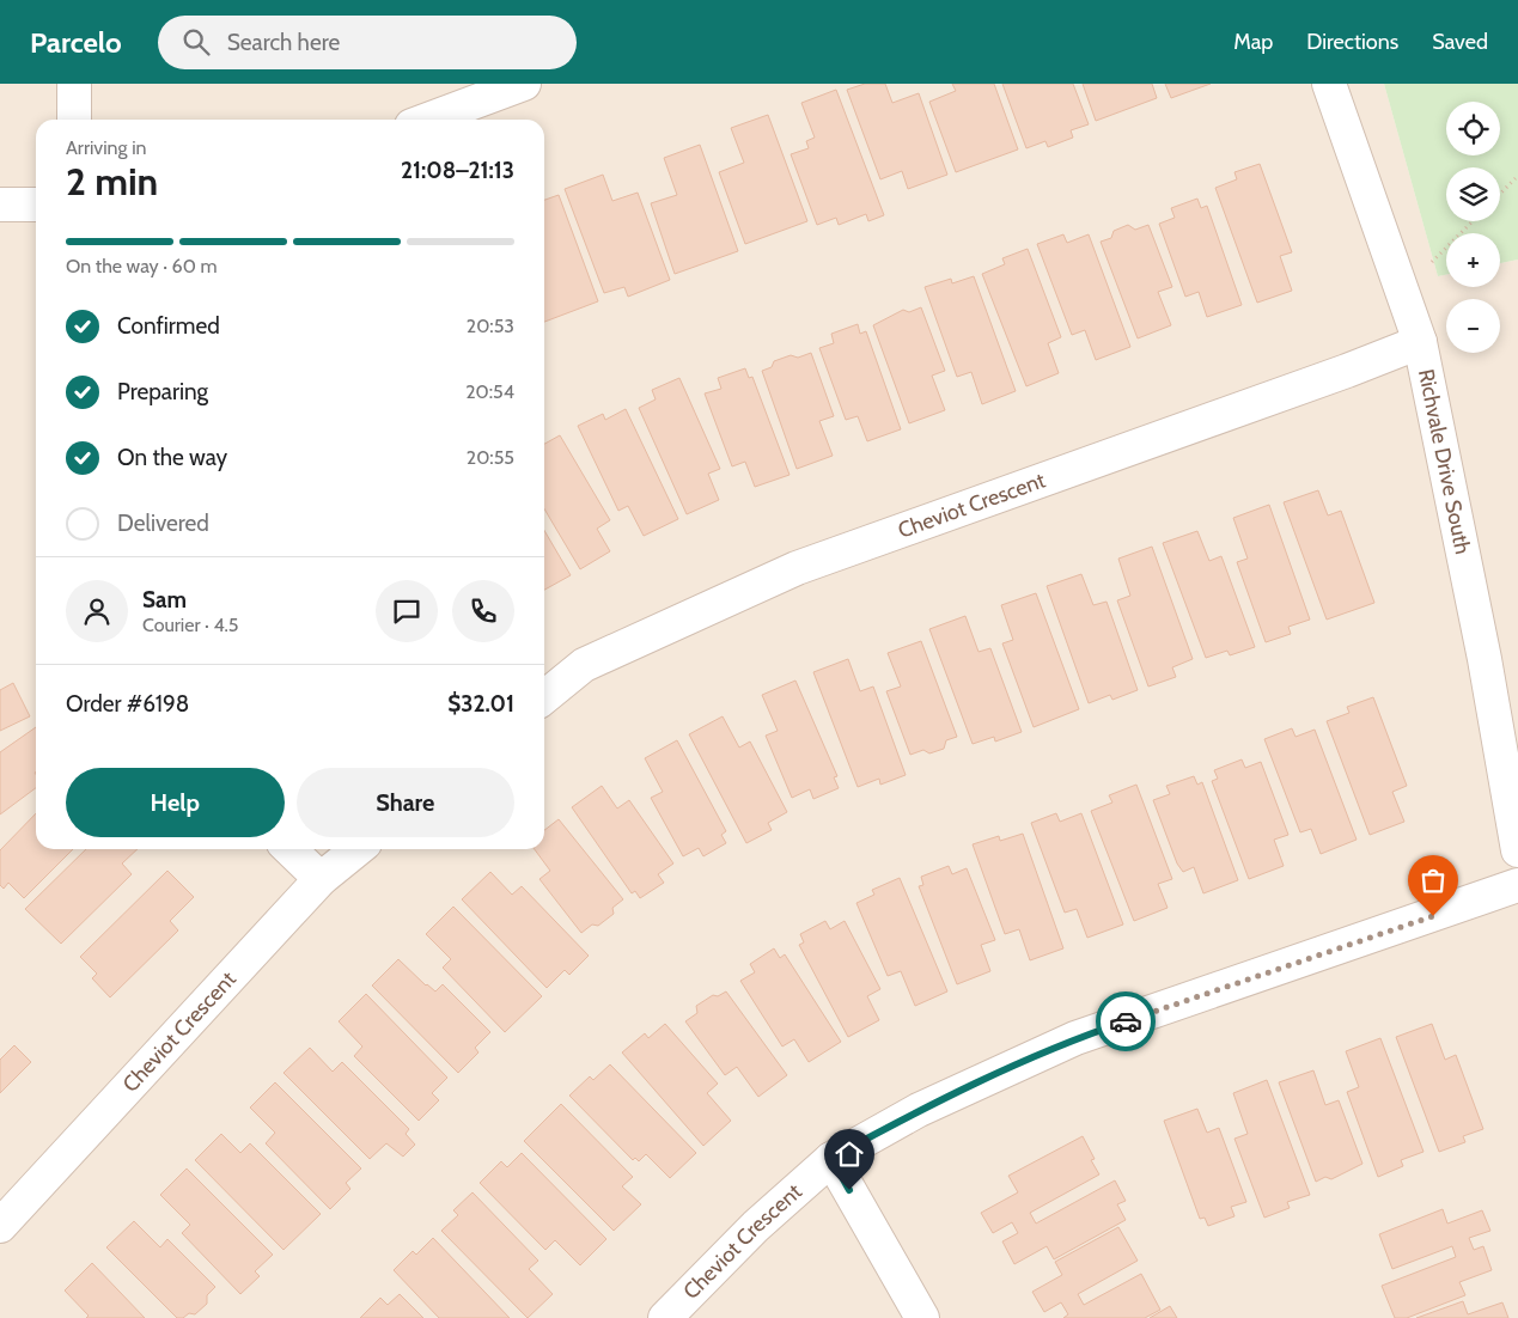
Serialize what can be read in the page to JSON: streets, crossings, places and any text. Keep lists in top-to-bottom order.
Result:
{
  "streets": {
    "street": ["Richvale Drive South", "Cheviot Crescent"]
  },
  "crossings": [
    ["Richvale Drive South", "Cheviot Crescent"]
  ],
  "page": {
    "header": "Parcelo",
    "search": "Search here",
    "nav": ["Map", "Directions", "Saved"],
    "map_buttons": ["+", "−"],
    "heading": ["2 min", "Arriving in", "21:08–21:13"],
    "panel": [
      "Sam",
      "Courier · 4.5",
      "Order #6198",
      "$32.01"
    ],
    "bar": "On the way · 60 m",
    "list": [
      ["Confirmed", "20:53"],
      ["Preparing", "20:54"],
      ["On the way", "20:55"],
      "Delivered"
    ],
    "buttons": ["Help", "Share"]
  }
}
